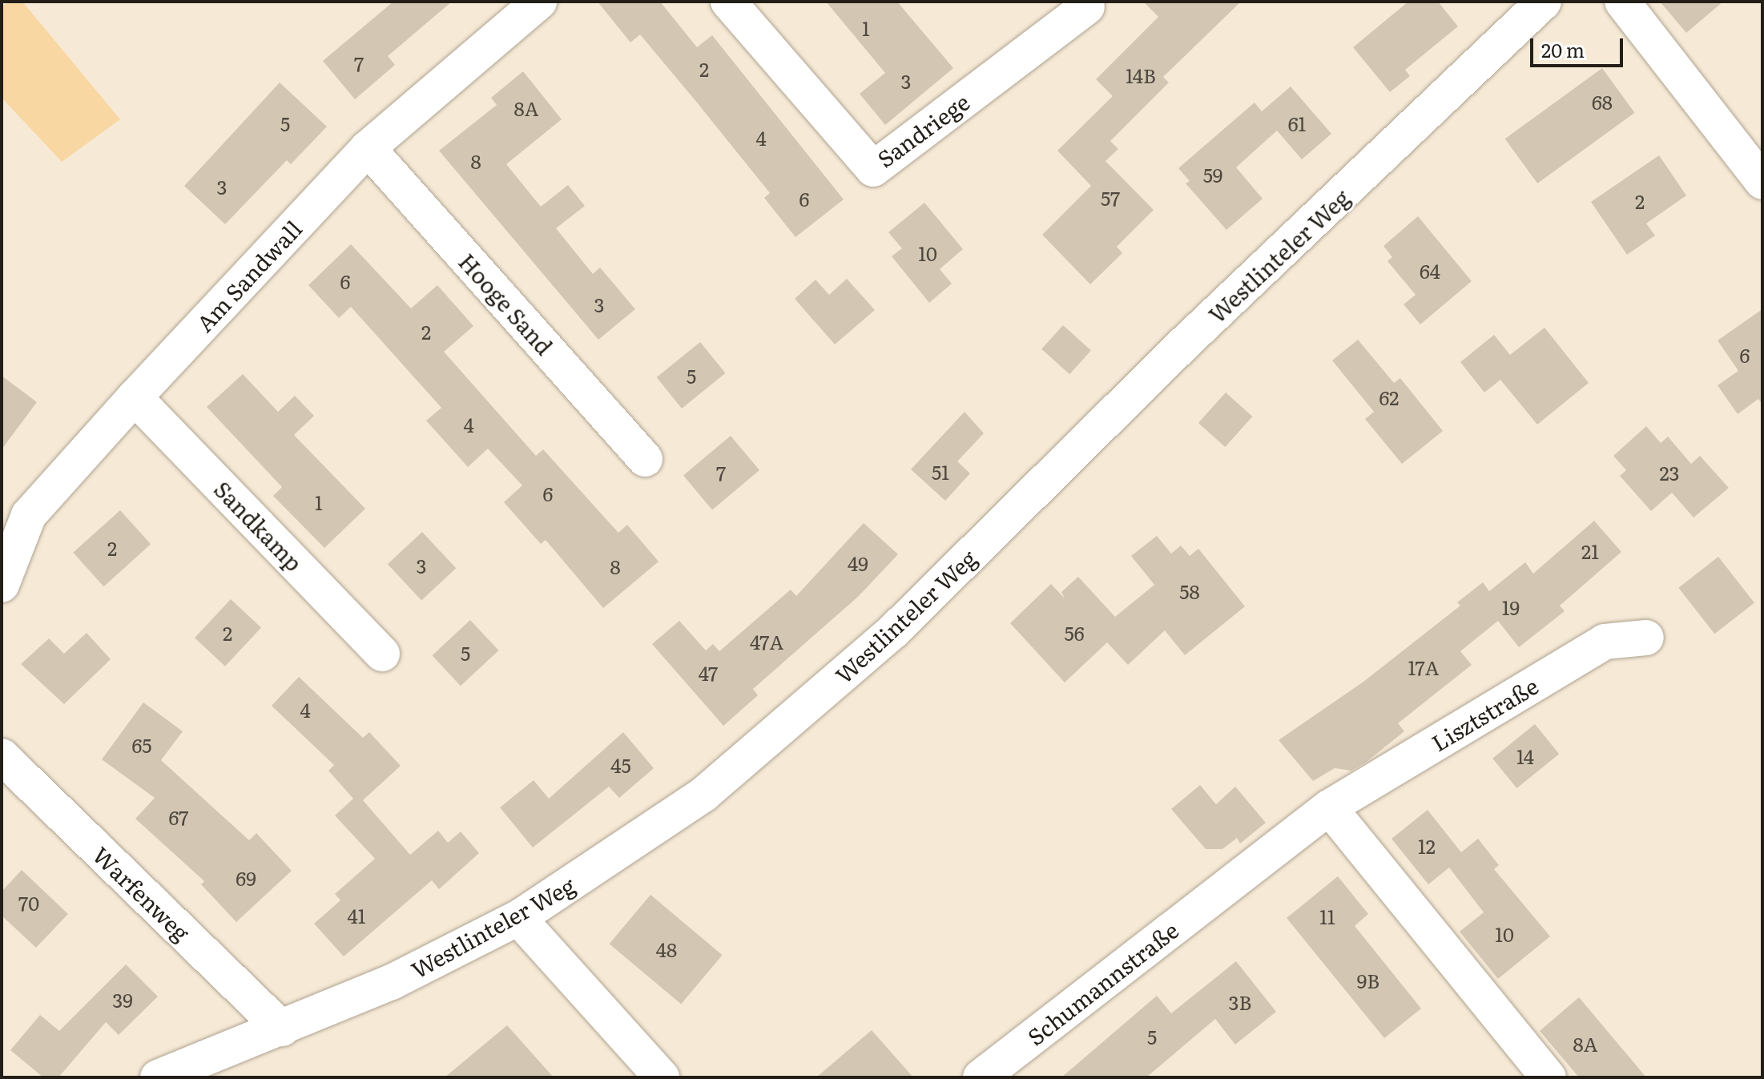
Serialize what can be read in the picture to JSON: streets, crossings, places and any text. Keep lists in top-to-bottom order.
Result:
{
  "streets": {
    "street": [
      "Sandriege",
      "Westlinteler Weg",
      "Am Sandwall",
      "Hooge Sand",
      "Sandkamp",
      "Lisztstraße",
      "Warfenweg",
      "Schumannstraße"
    ]
  },
  "crossings": [
    ["Westlinteler Weg", "Warfenweg"],
    ["Am Sandwall", "Hooge Sand"],
    ["Am Sandwall", "Sandkamp"],
    ["Lisztstraße", "Schumannstraße"]
  ],
  "house_numbers": [
    "1",
    "7",
    "2",
    "14B",
    "3",
    "68",
    "8A",
    "5",
    "61",
    "4",
    "8",
    "59",
    "3",
    "57",
    "6",
    "2",
    "10",
    "64",
    "6",
    "3",
    "2",
    "6",
    "5",
    "62",
    "4",
    "51",
    "7",
    "23",
    "6",
    "1",
    "2",
    "21",
    "49",
    "3",
    "8",
    "58",
    "19",
    "2",
    "56",
    "47A",
    "5",
    "17A",
    "47",
    "4",
    "65",
    "14",
    "45",
    "67",
    "12",
    "69",
    "70",
    "41",
    "11",
    "10",
    "48",
    "9B",
    "39",
    "3B",
    "5",
    "8A"
  ],
  "scale_bar": "20 m"
}
